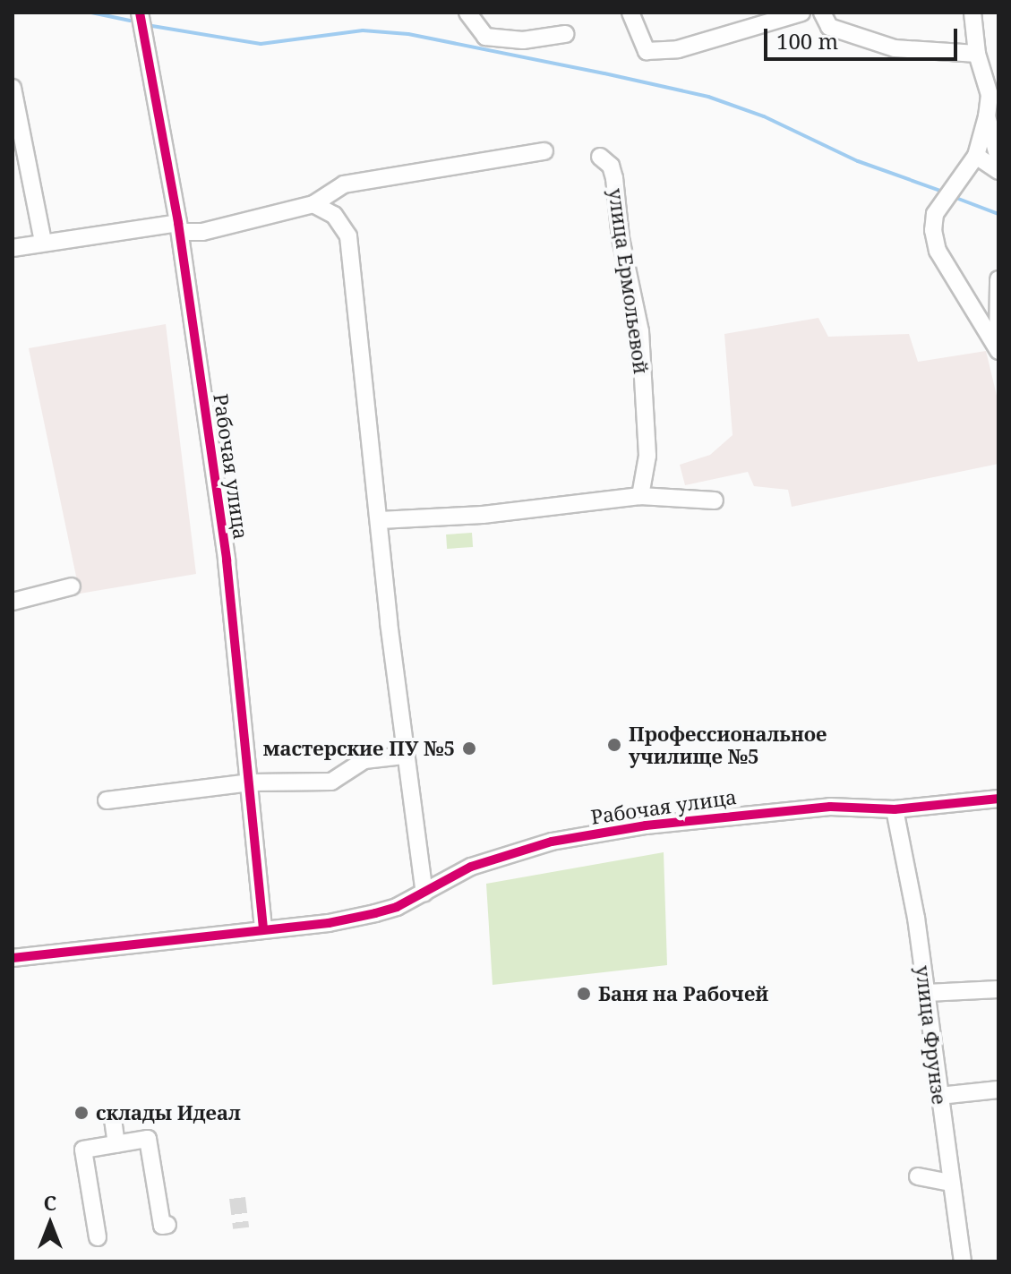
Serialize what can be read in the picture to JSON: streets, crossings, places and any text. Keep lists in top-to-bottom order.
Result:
{
  "streets": {
    "street": ["улица Ермольевой", "Рабочая улица", "улица Фрунзе"]
  },
  "crossings": [
    ["Рабочая улица", "улица Фрунзе"]
  ],
  "places": [
    "Профессиональное училище №5",
    "мастерские ПУ №5",
    "Баня на Рабочей",
    "склады Идеал"
  ],
  "scale_bar": "100 m",
  "north": "top"
}
